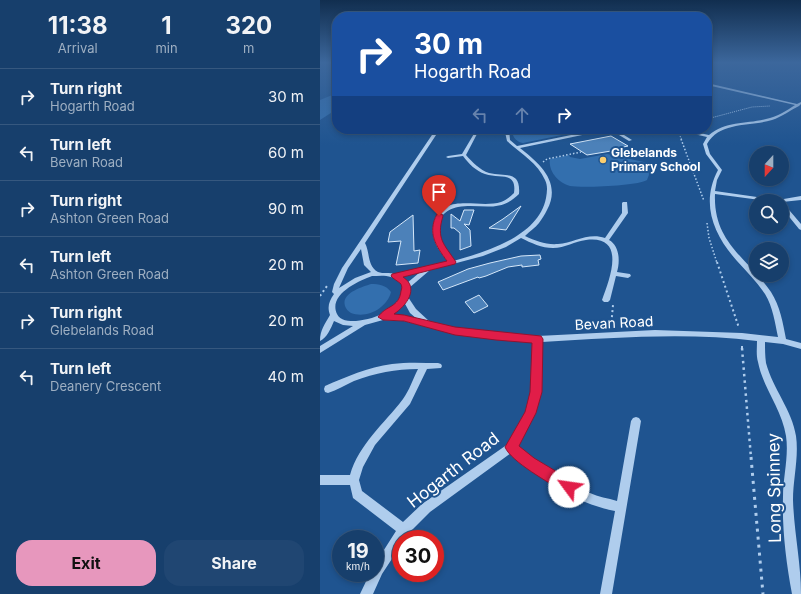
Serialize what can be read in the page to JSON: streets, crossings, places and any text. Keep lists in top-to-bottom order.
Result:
{
  "streets": {
    "street": ["Bevan Road", "Hogarth Road", "Long Spinney"]
  },
  "crossings": [
    ["Bevan Road", "Hogarth Road"],
    ["Bevan Road", "Long Spinney"]
  ],
  "places": ["Glebelands Primary School"],
  "north": "bottom",
  "page": {
    "eta": [
      "11:38",
      "Arrival",
      "1",
      "min",
      "320",
      "m"
    ],
    "turn": ["30 m", "Hogarth Road"],
    "list": [
      {
        "name": "Turn right",
        "note": "Hogarth Road",
        "value": "30 m"
      },
      {
        "name": "Turn left",
        "note": "Bevan Road",
        "value": "60 m"
      },
      {
        "name": "Turn right",
        "note": "Ashton Green Road",
        "value": "90 m"
      },
      {
        "name": "Turn left",
        "note": "Ashton Green Road",
        "value": "20 m"
      },
      {
        "name": "Turn right",
        "note": "Glebelands Road",
        "value": "20 m"
      },
      {
        "name": "Turn left",
        "note": "Deanery Crescent",
        "value": "40 m"
      }
    ],
    "speed": "19 km/h",
    "limit": "30",
    "buttons": ["Exit", "Share"]
  }
}
